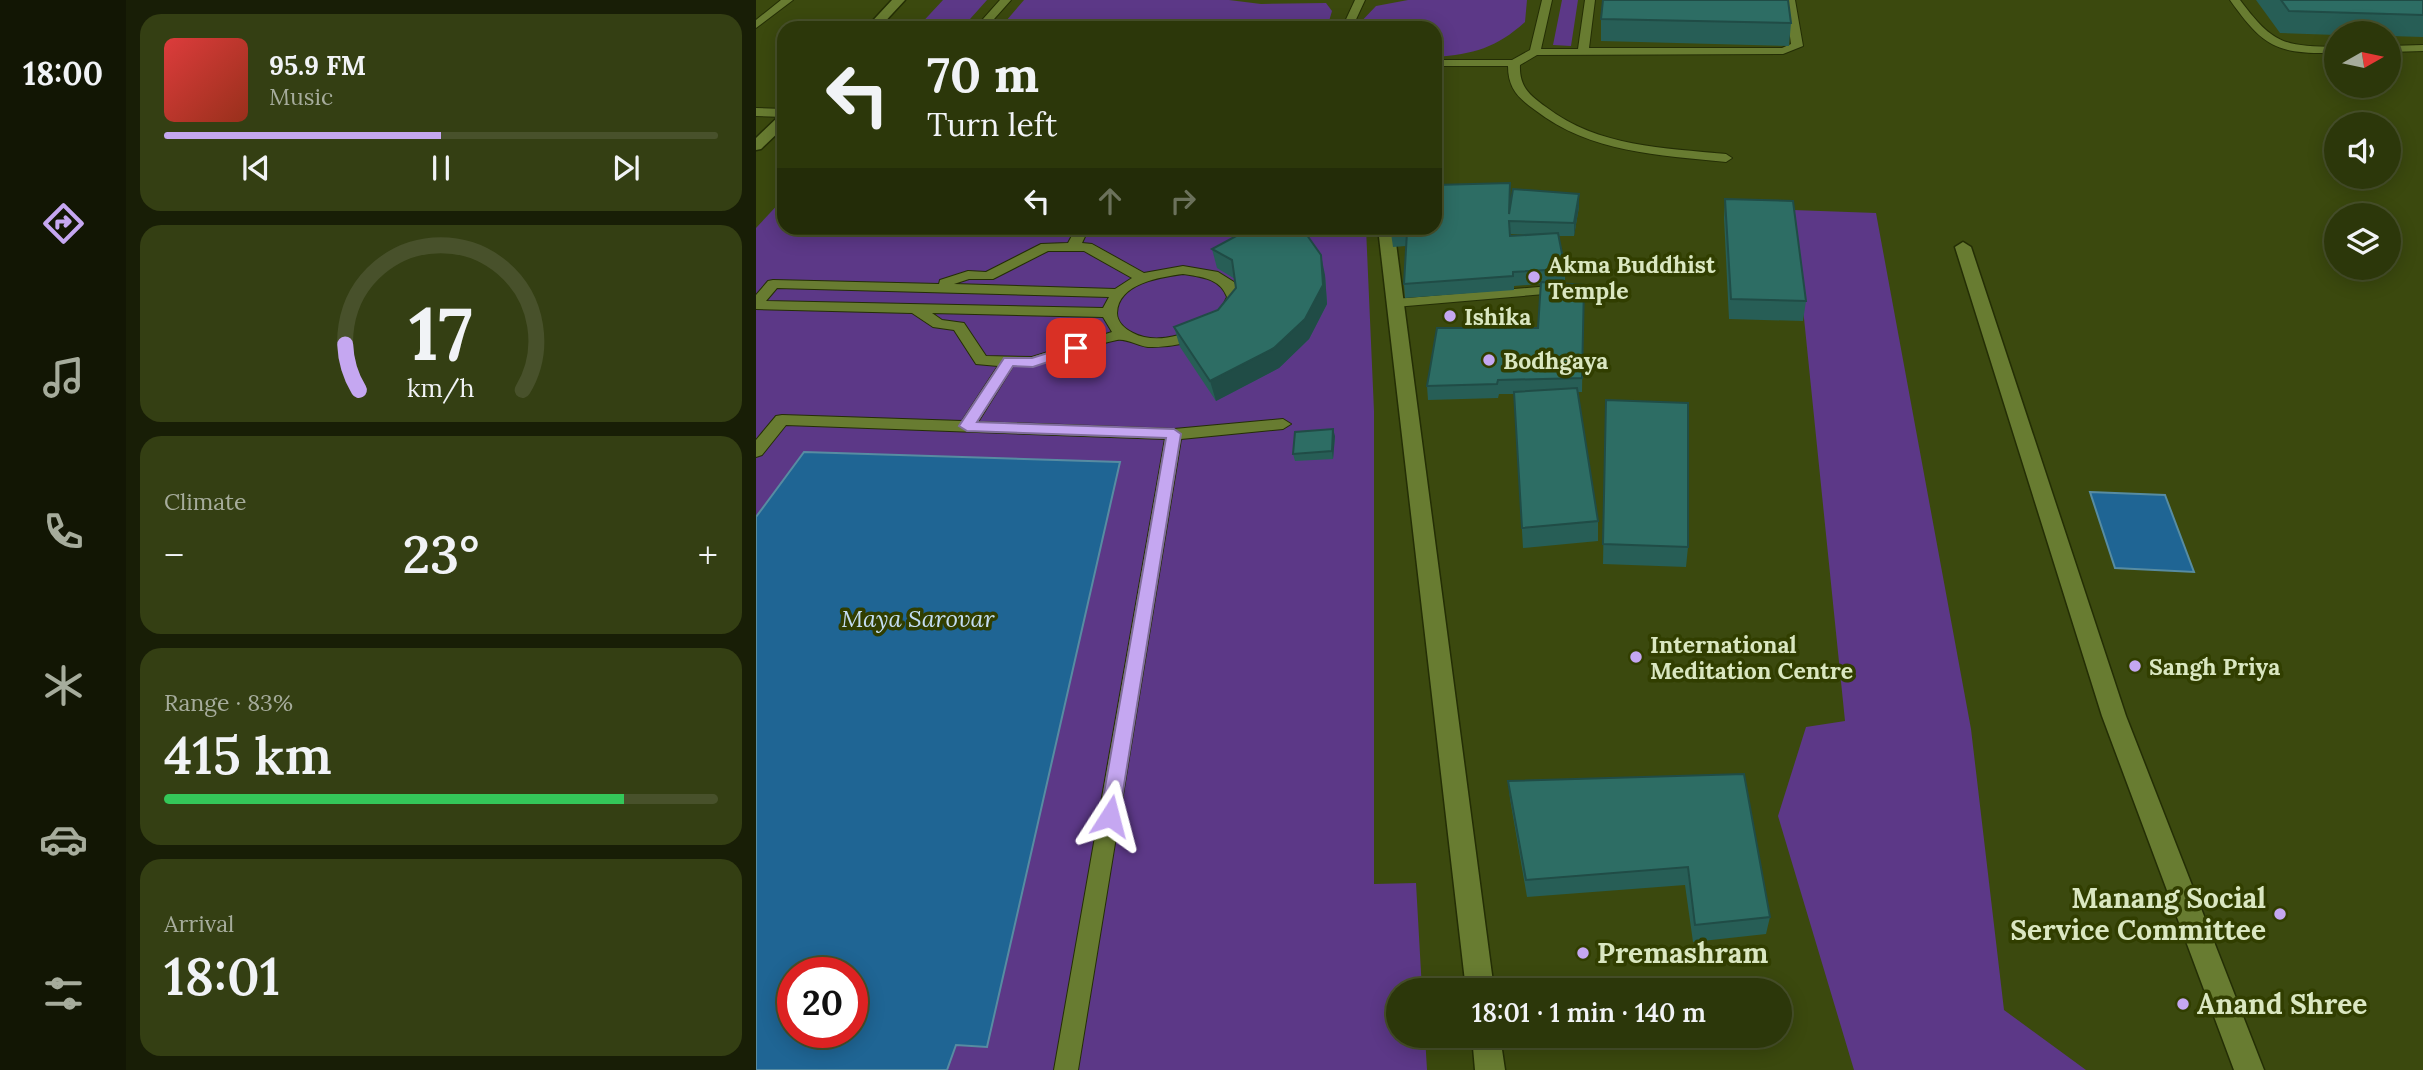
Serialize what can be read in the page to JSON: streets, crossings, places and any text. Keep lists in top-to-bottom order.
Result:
{
  "water": ["Maya Sarovar"],
  "places": [
    "Akma Buddhist Temple",
    "Ishika",
    "Bodhgaya",
    "International Meditation Centre",
    "Sangh Priya",
    "Manang Social Service Committee",
    "Premashram",
    "Anand Shree"
  ],
  "north": "right",
  "page": {
    "tabs": "18:00",
    "turn": ["70 m", "Turn left"],
    "song": ["95.9 FM", "Music"],
    "tile": [
      "Climate",
      ["Range · 83%", "415 km"],
      ["Arrival", "18:01"]
    ],
    "heat": ["−", "23°", "+"],
    "limit": "20",
    "trip": "18:01 · 1 min · 140 m",
    "gauge": ["17", "km/h"]
  }
}
